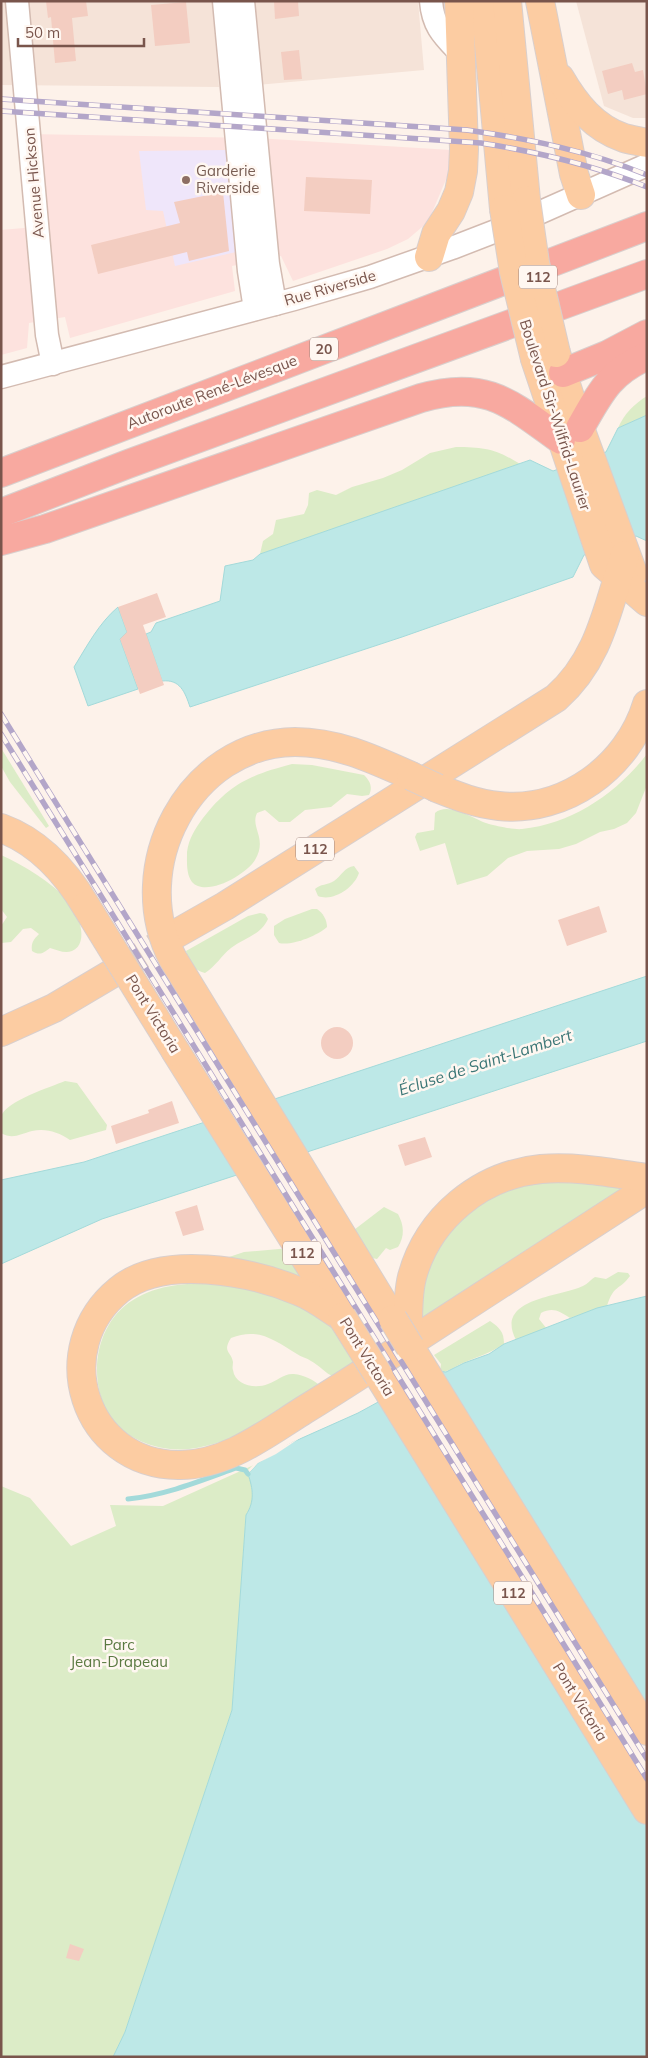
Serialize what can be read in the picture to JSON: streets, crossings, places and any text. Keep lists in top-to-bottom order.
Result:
{
  "streets": {
    "highway": ["20", "Autoroute René-Lévesque"],
    "main road": ["112", "Boulevard Sir-Wilfrid-Laurier", "Pont Victoria"],
    "street": ["Avenue Hickson", "Rue Riverside"]
  },
  "crossings": [
    ["Avenue Hickson", "Rue Riverside"],
    ["112", "Boulevard Sir-Wilfrid-Laurier"]
  ],
  "water": ["Écluse de Saint-Lambert"],
  "parks": ["Parc Jean-Drapeau"],
  "places": ["Garderie Riverside"],
  "scale_bar": "50 m"
}
